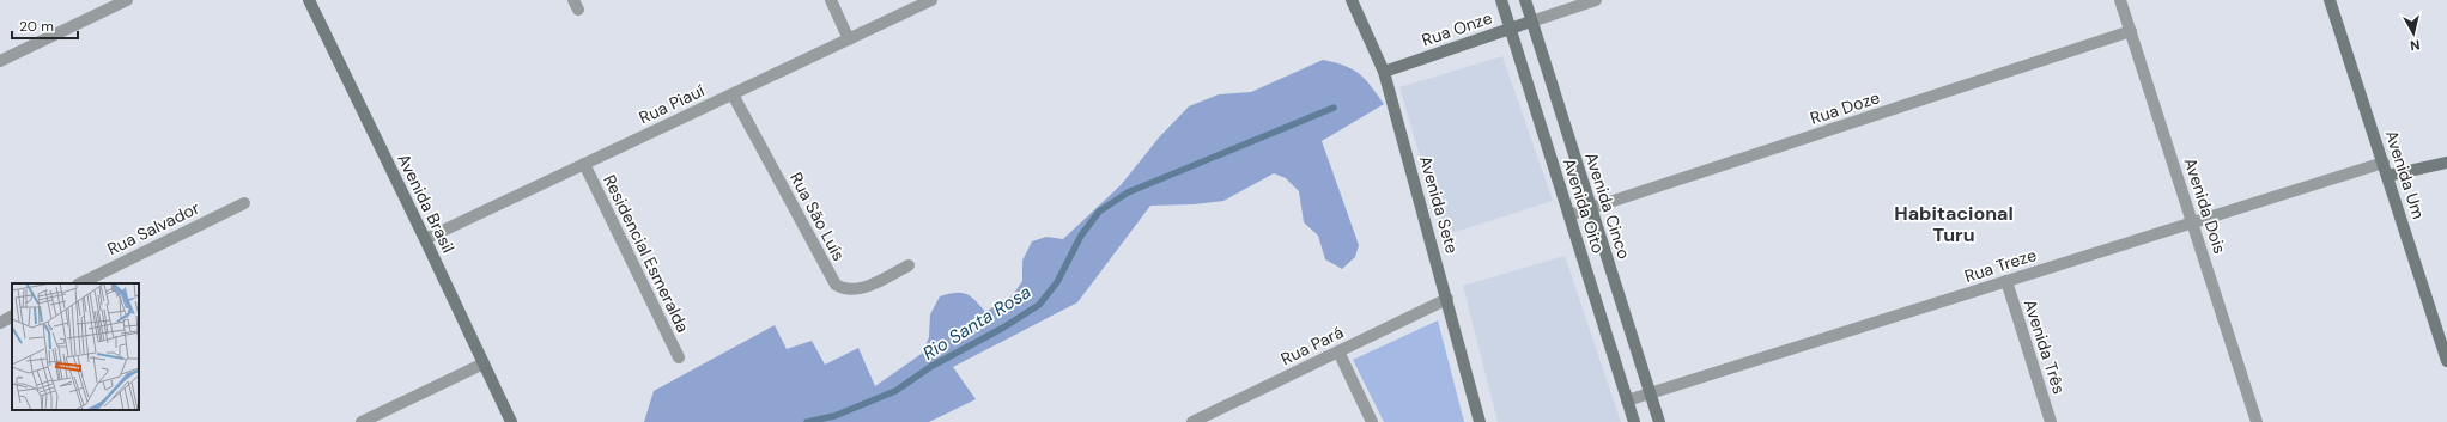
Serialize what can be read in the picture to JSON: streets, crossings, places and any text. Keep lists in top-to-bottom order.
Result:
{
  "streets": {
    "street": [
      "Rua Onze",
      "Rua Piauí",
      "Rua Doze",
      "Avenida Um",
      "Avenida Brasil",
      "Avenida Sete",
      "Avenida Oito",
      "Avenida Cinco",
      "Avenida Dois",
      "Rua São Luís",
      "Rua Salvador",
      "Residencial Esmeralda",
      "Rua Treze",
      "Rua Pará",
      "Avenida Três"
    ]
  },
  "crossings": [
    ["Rua Onze", "Avenida Sete"],
    ["Rua Onze", "Avenida Oito"],
    ["Rua Onze", "Avenida Cinco"],
    ["Rua Piauí", "Avenida Brasil"],
    ["Rua Piauí", "Rua São Luís"],
    ["Rua Piauí", "Residencial Esmeralda"],
    ["Rua Doze", "Avenida Oito"],
    ["Rua Doze", "Avenida Cinco"],
    ["Rua Doze", "Avenida Dois"],
    ["Avenida Um", "Rua Treze"],
    ["Avenida Sete", "Rua Pará"],
    ["Avenida Oito", "Rua Treze"],
    ["Avenida Cinco", "Rua Treze"],
    ["Avenida Dois", "Rua Treze"],
    ["Rua Treze", "Avenida Três"]
  ],
  "districts": ["Habitacional Turu"],
  "water": ["Rio Santa Rosa"],
  "scale_bar": "20 m",
  "north": "bottom"
}
